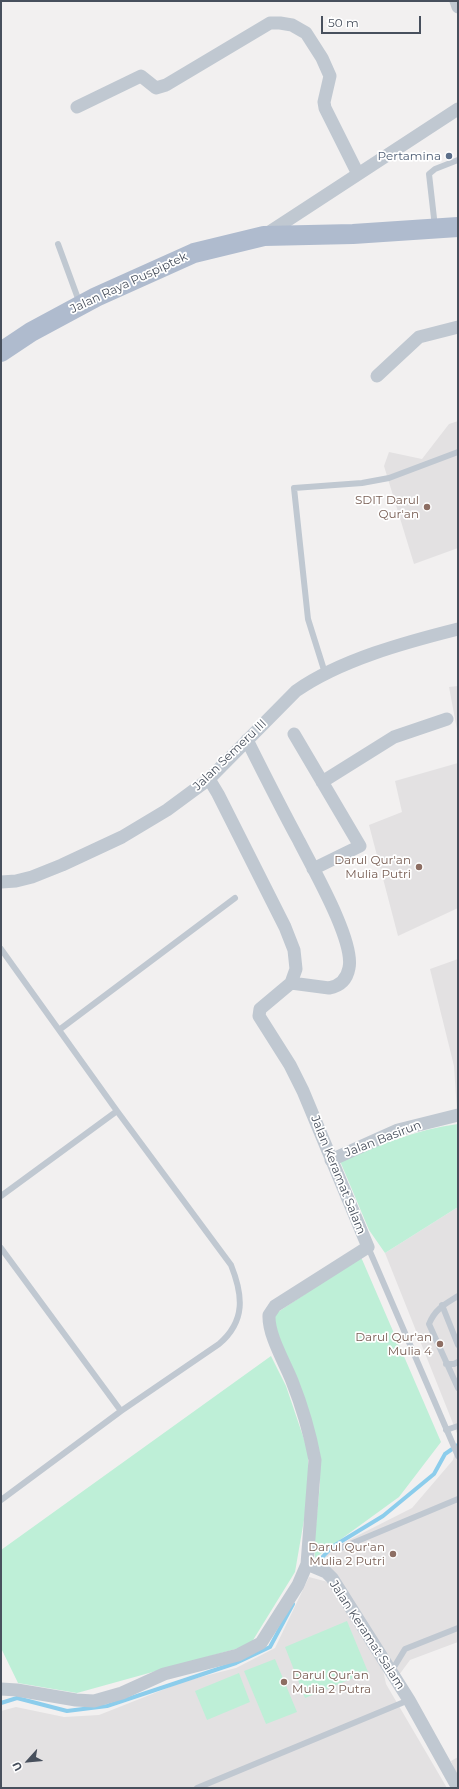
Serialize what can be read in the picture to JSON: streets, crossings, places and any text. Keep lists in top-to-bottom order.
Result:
{
  "streets": {
    "main road": ["Jalan Raya Puspiptek"],
    "street": ["Jalan Semeru III", "Jalan Basirun", "Jalan Keramat Salam"]
  },
  "crossings": [
    ["Jalan Basirun", "Jalan Keramat Salam"]
  ],
  "places": [
    "Pertamina",
    "SDIT Darul Qur'an",
    "Darul Qur'an Mulia Putri",
    "Darul Qur'an Mulia 4",
    "Darul Qur'an Mulia 2 Putri",
    "Darul Qur'an Mulia 2 Putra"
  ],
  "scale_bar": "50 m",
  "north": "bottom left"
}
